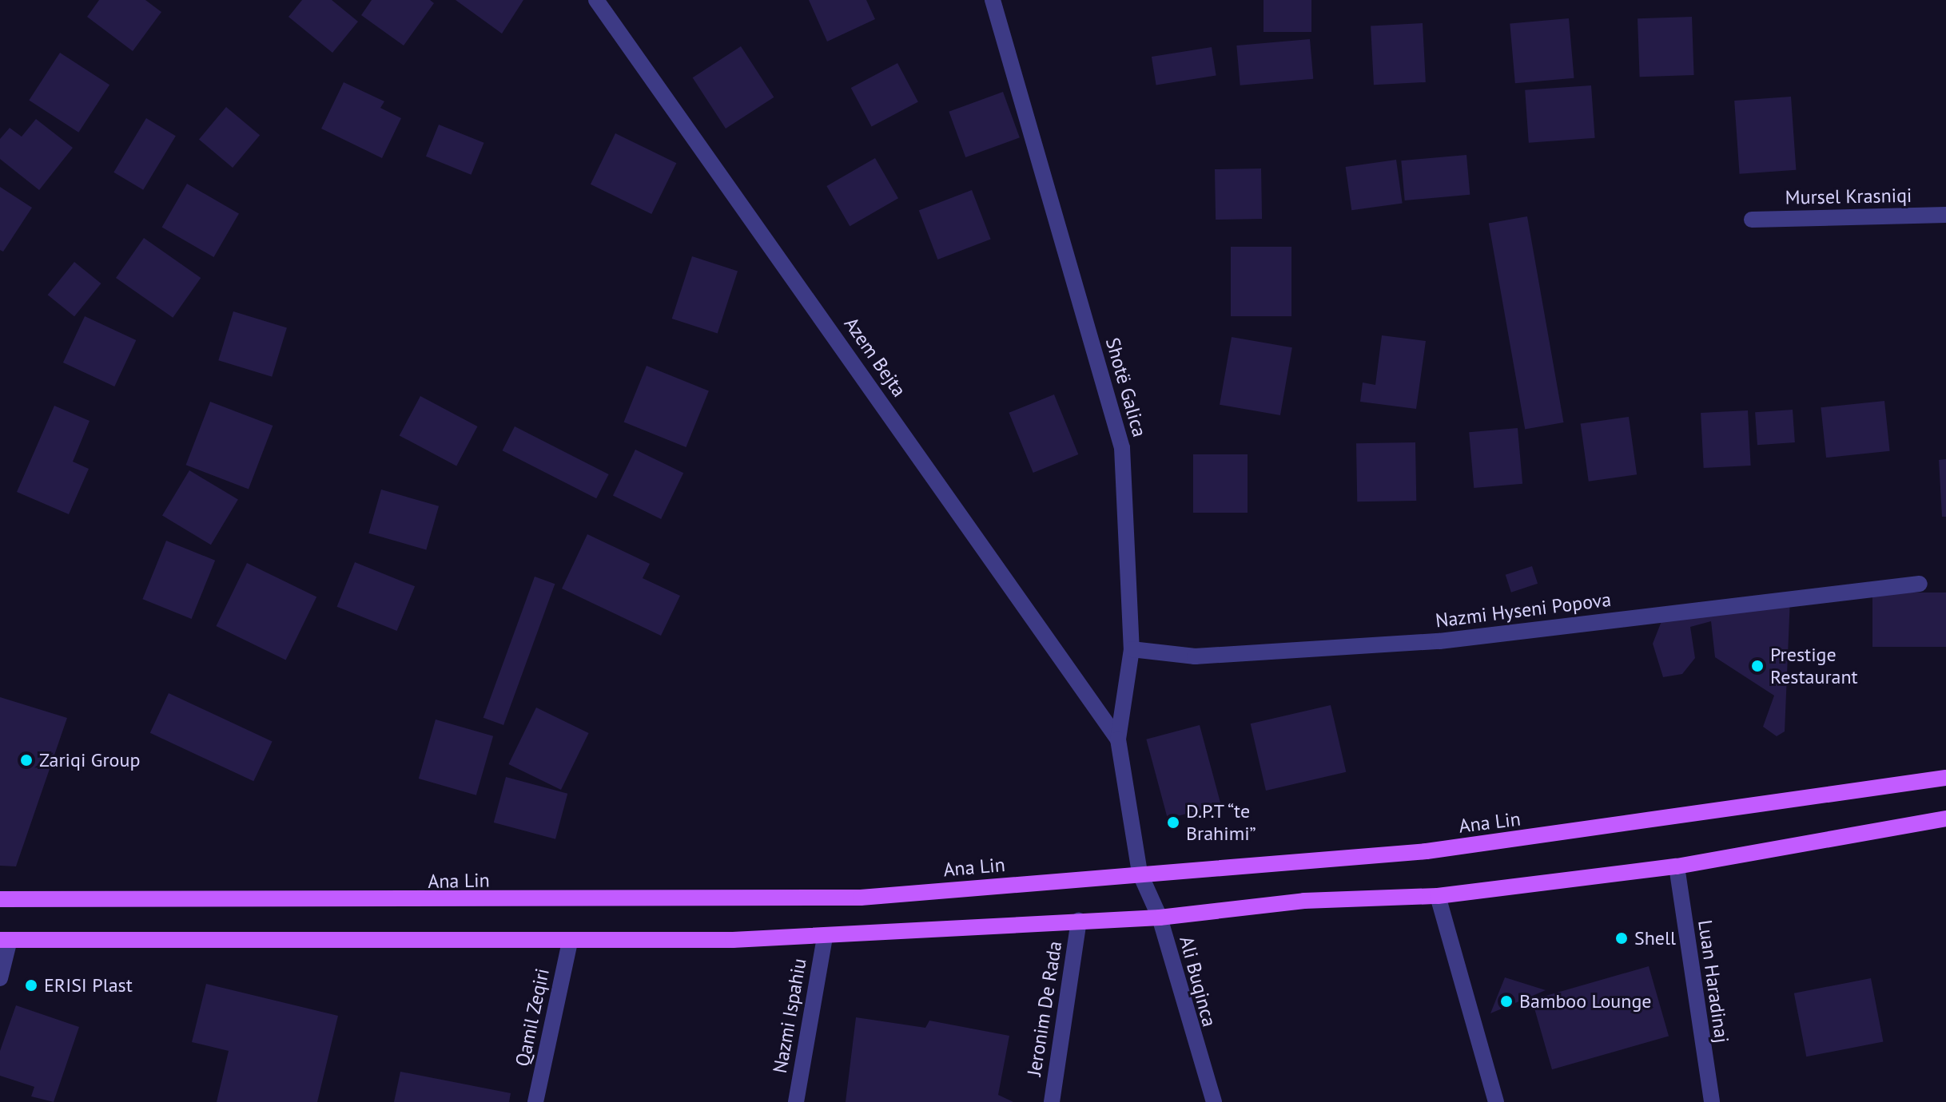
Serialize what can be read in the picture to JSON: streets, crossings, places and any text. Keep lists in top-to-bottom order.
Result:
{
  "streets": {
    "main road": ["Ana Lin"],
    "street": [
      "Mursel Krasniqi",
      "Azem Bejta",
      "Shotë Galica",
      "Nazmi Hyseni Popova",
      "Ali Buqinca",
      "Luan Haradinaj",
      "Jeronim De Rada",
      "Nazmi Ispahiu",
      "Qamil Zeqiri"
    ]
  },
  "crossings": [
    ["Azem Bejta", "Shotë Galica"],
    ["Shotë Galica", "Nazmi Hyseni Popova"],
    ["Shotë Galica", "Ana Lin"],
    ["Shotë Galica", "Ali Buqinca"],
    ["Ana Lin", "Ali Buqinca"]
  ],
  "places": [
    "Prestige Restaurant",
    "Zariqi Group",
    "D.P.T “te Brahimi”",
    "Shell",
    "ERISI Plast",
    "Bamboo Lounge"
  ]
}
